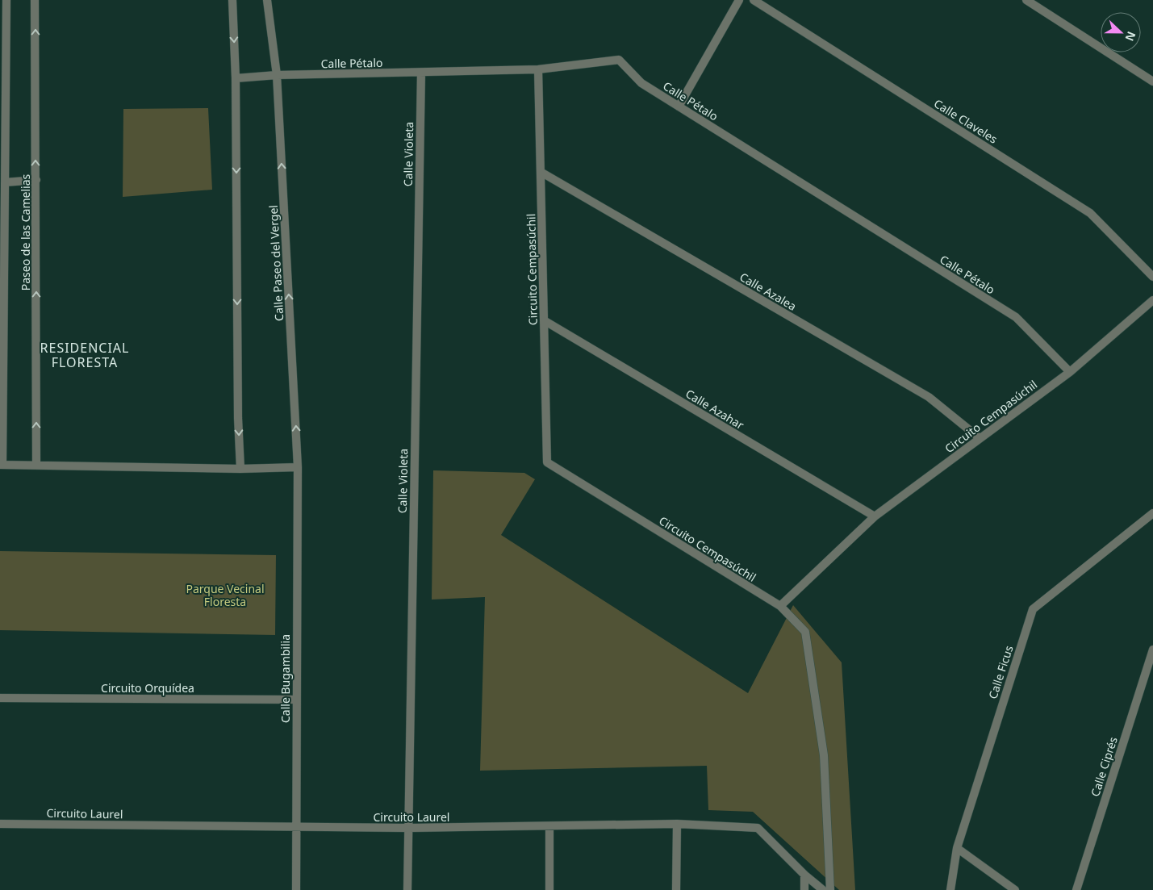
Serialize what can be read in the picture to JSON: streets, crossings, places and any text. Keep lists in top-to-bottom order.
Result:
{
  "streets": {
    "street": [
      "Calle Pétalo",
      "Calle Claveles",
      "Calle Violeta",
      "Paseo de las Camelias",
      "Calle Paseo del Vergel",
      "Circuito Cempasúchil",
      "Calle Azalea",
      "Calle Azahar",
      "Calle Ficus",
      "Calle Bugambilia",
      "Circuito Orquídea",
      "Calle Ciprés",
      "Circuito Laurel"
    ]
  },
  "crossings": [
    ["Calle Pétalo", "Calle Violeta"],
    ["Calle Pétalo", "Calle Paseo del Vergel"],
    ["Calle Pétalo", "Circuito Cempasúchil"],
    ["Calle Violeta", "Circuito Laurel"],
    ["Calle Paseo del Vergel", "Calle Bugambilia"],
    ["Circuito Cempasúchil", "Calle Azalea"],
    ["Circuito Cempasúchil", "Calle Azahar"],
    ["Calle Bugambilia", "Circuito Orquídea"],
    ["Calle Bugambilia", "Circuito Laurel"]
  ],
  "districts": ["RESIDENCIAL FLORESTA"],
  "parks": ["Parque Vecinal Floresta"],
  "north": "right"
}
